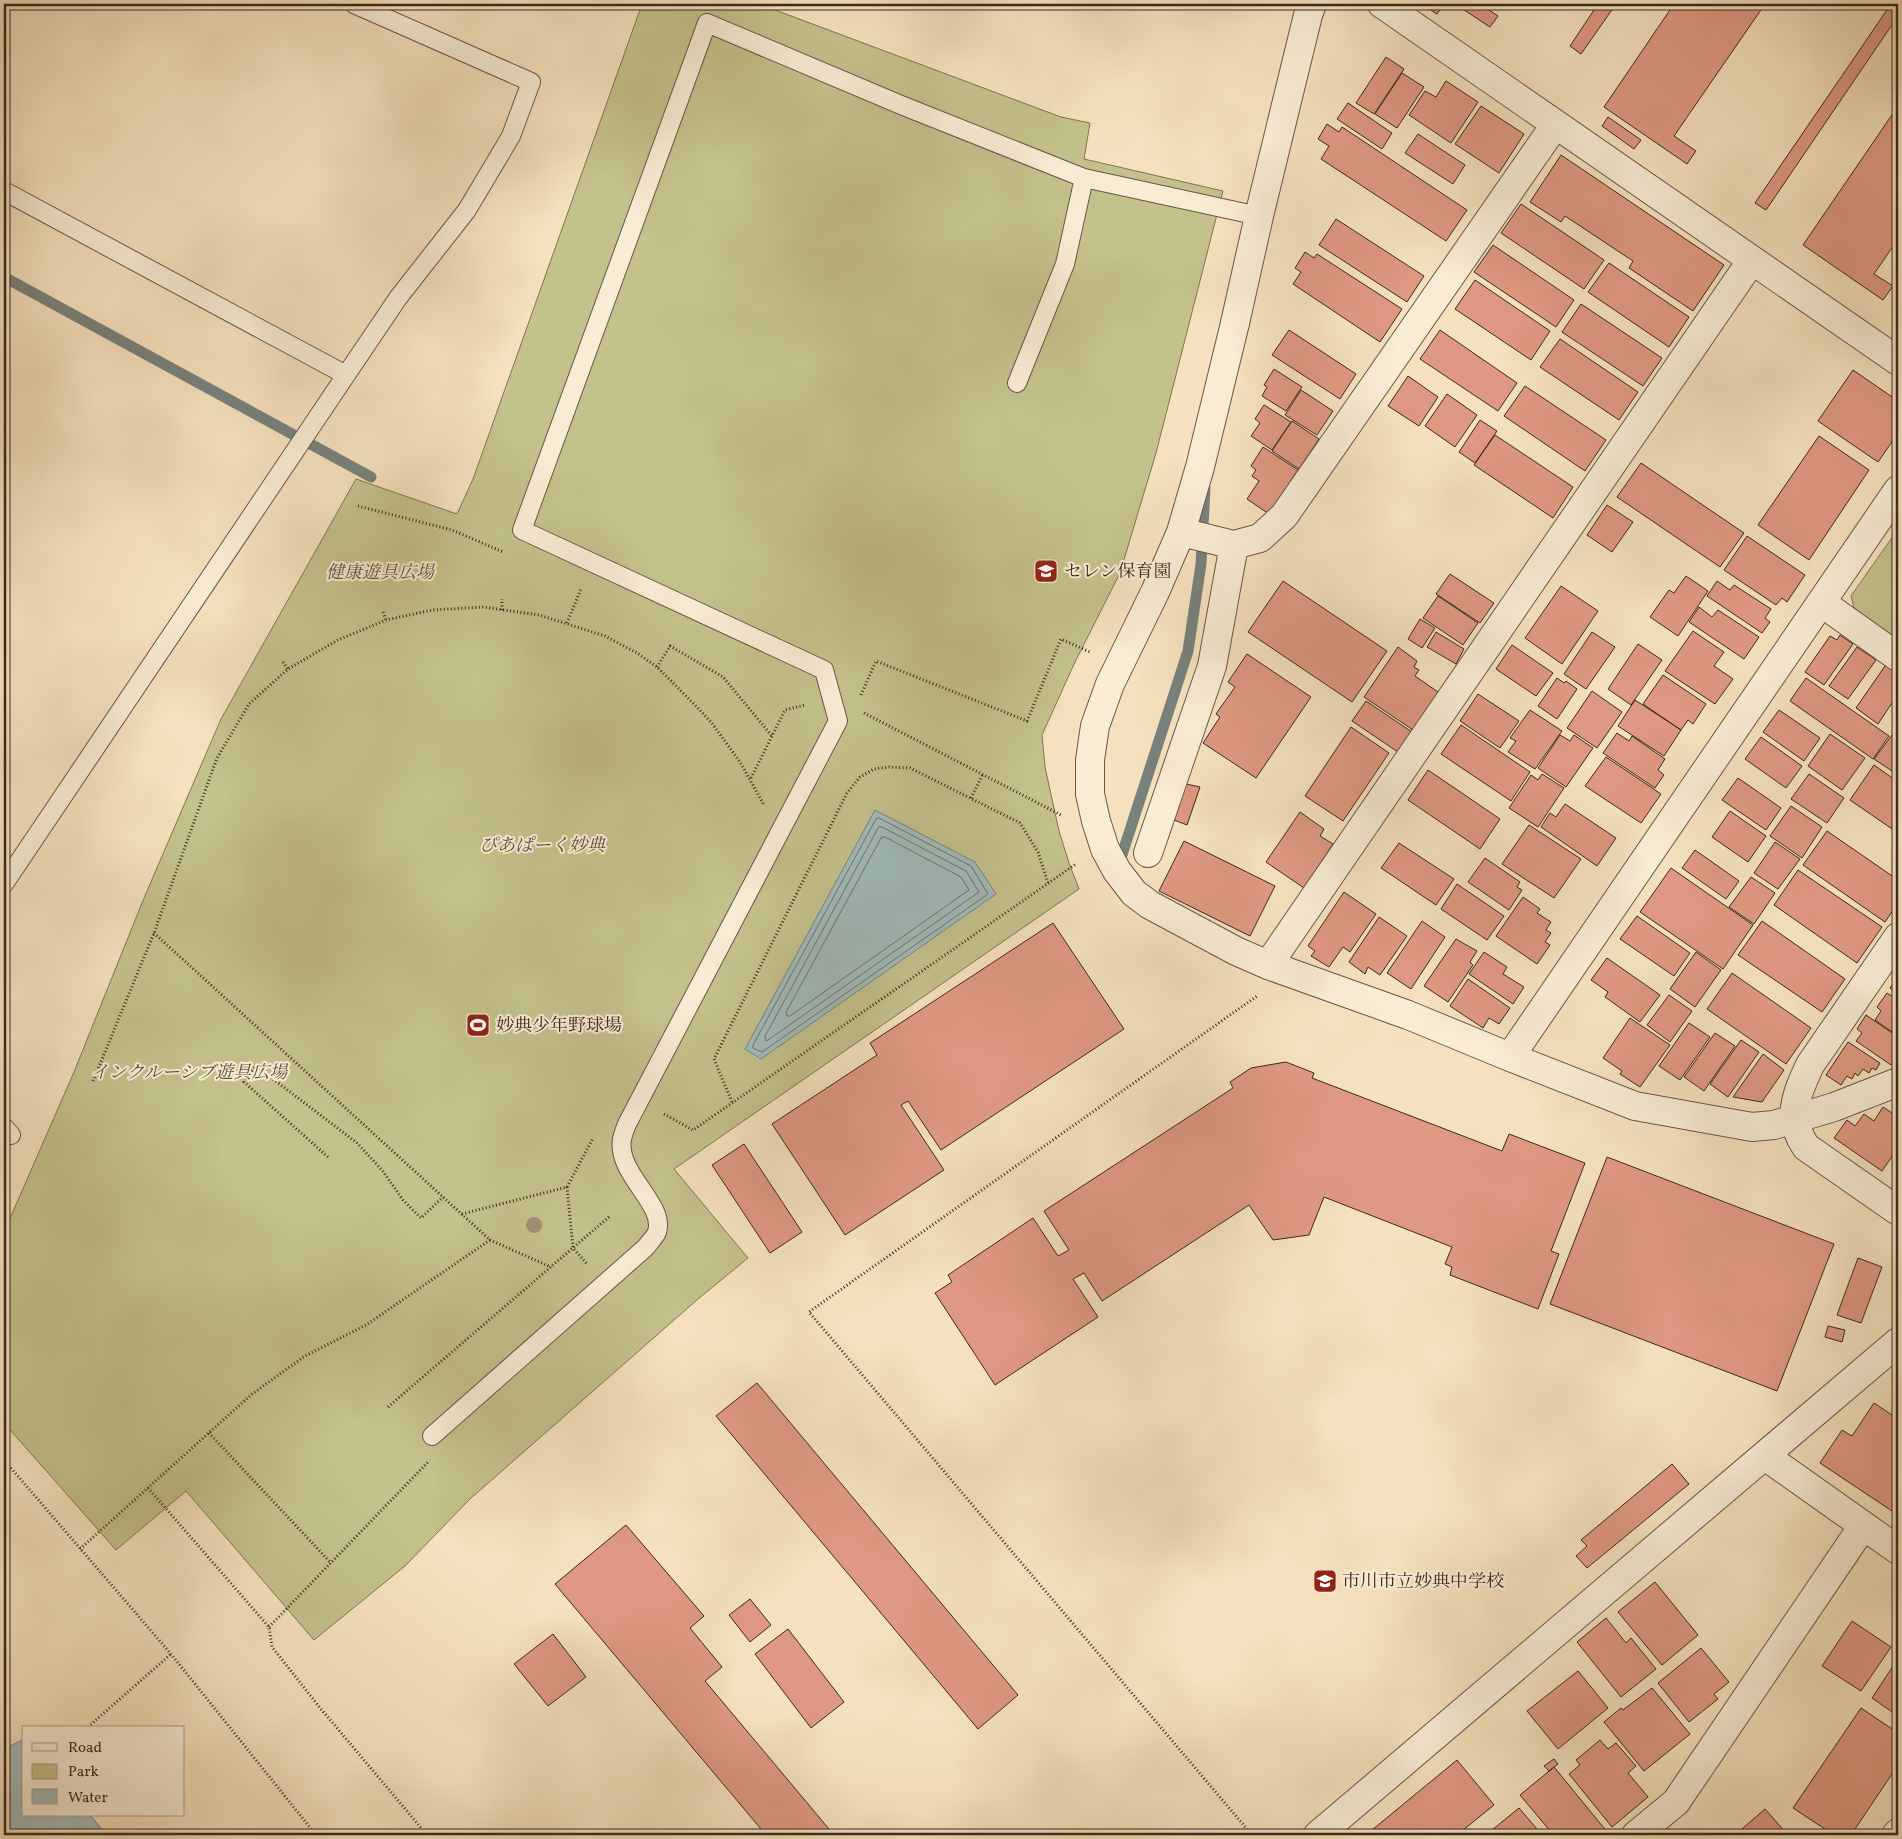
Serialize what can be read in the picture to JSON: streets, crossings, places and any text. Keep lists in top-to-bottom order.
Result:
{
  "parks": ["健康遊具広場", "ぴあぱーく妙典", "インクルーシブ遊具広場"],
  "places": {
    "school or university": ["セレン保育園", "市川市立妙典中学校"],
    "sports": ["妙典少年野球場"]
  },
  "legend": ["Road", "Park", "Water"]
}
